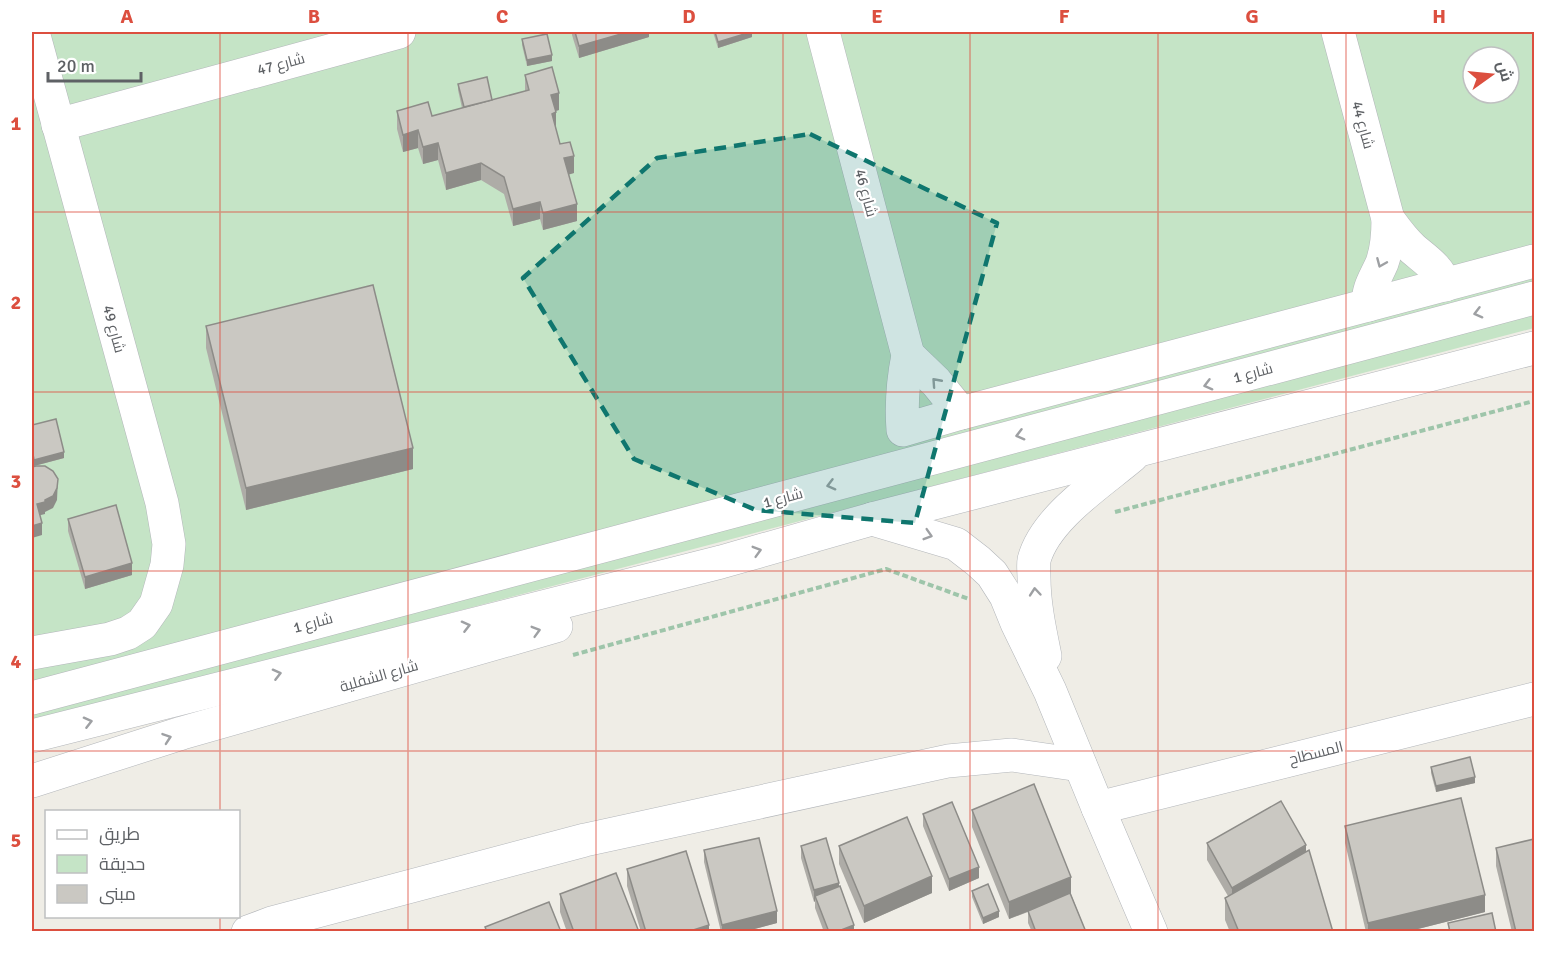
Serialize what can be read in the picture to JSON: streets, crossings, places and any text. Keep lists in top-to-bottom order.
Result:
{
  "streets": {
    "street": [
      "شارع 47",
      "شارع 44",
      "شارع 46",
      "شارع 49",
      "شارع 1",
      "شارع الشفلية",
      "المسطاح"
    ]
  },
  "crossings": [
    ["شارع 47", "شارع 49"]
  ],
  "legend": ["طريق", "حديقة", "مبنى"],
  "scale_bar": "20 m",
  "north": "right",
  "grid": {
    "columns": [
      "A",
      "B",
      "C",
      "D",
      "E",
      "F",
      "G",
      "H"
    ],
    "rows": [
      "1",
      "2",
      "3",
      "4",
      "5"
    ]
  }
}
